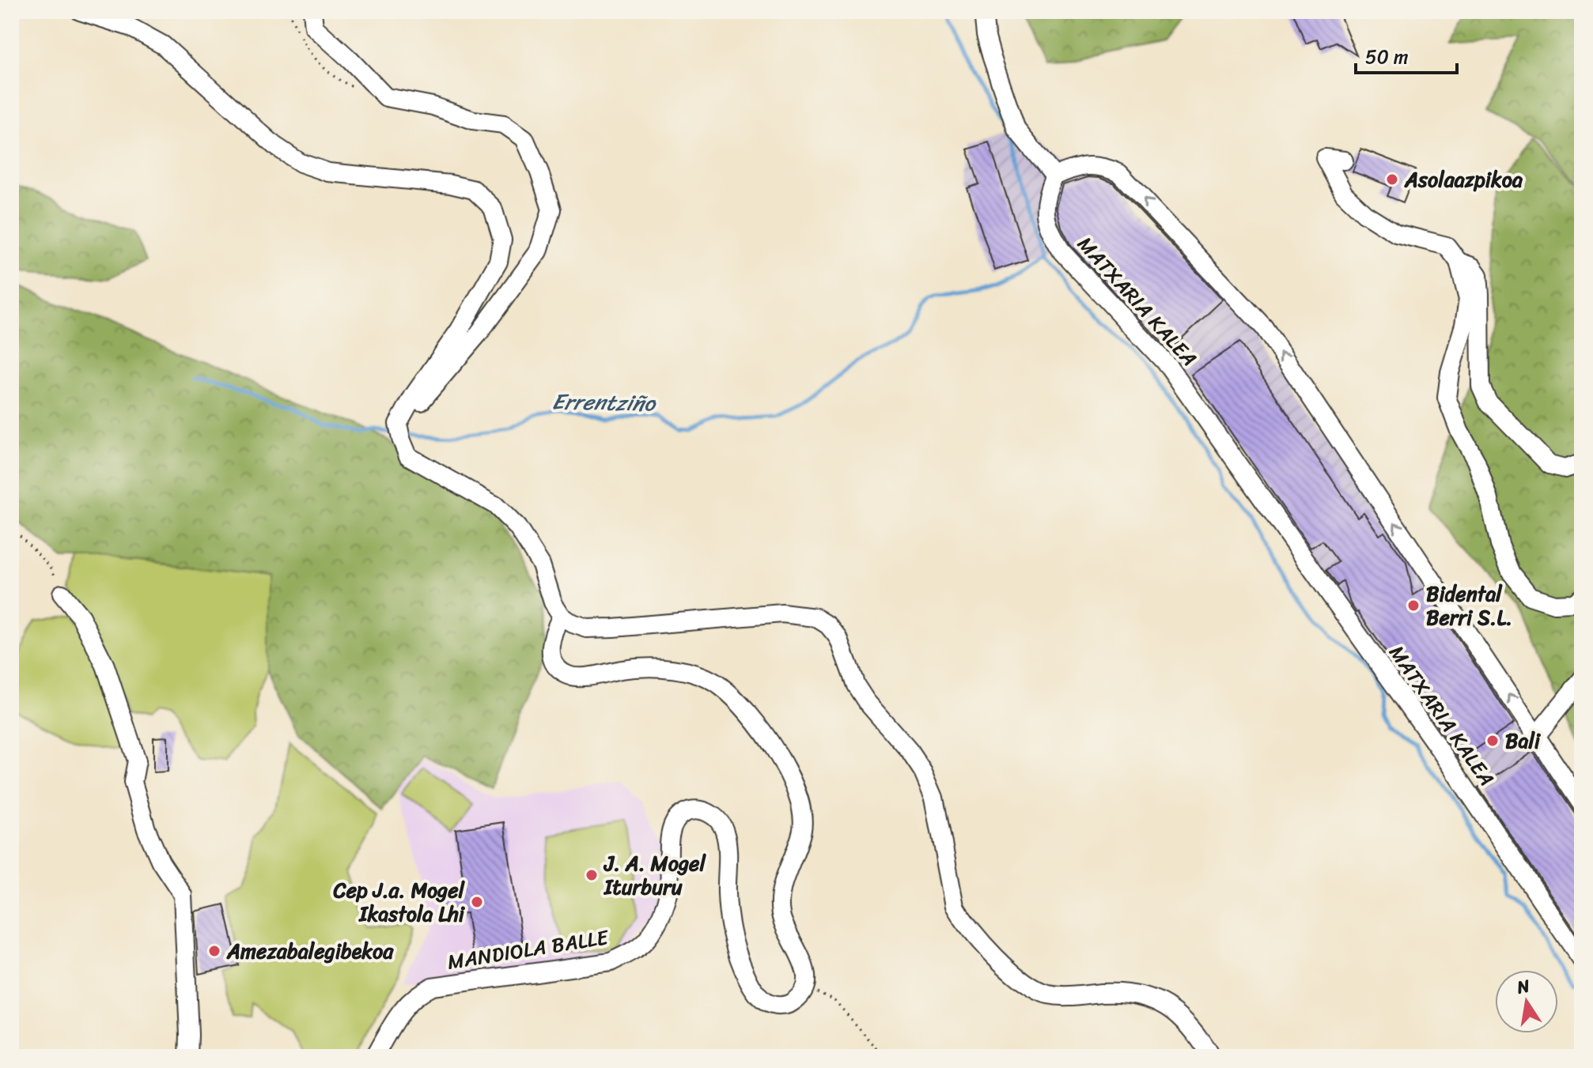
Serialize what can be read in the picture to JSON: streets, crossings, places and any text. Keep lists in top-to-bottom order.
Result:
{
  "streets": {
    "street": ["MATXARIA KALEA", "MANDIOLA BALLE"]
  },
  "water": ["Errentziño"],
  "places": [
    "Asolaazpikoa",
    "Bidental Berri S.L.",
    "Bali",
    "J. A. Mogel Iturburu",
    "Cep J.a. Mogel Ikastola Lhi",
    "Amezabalegibekoa"
  ],
  "scale_bar": "50 m",
  "north": "top"
}
